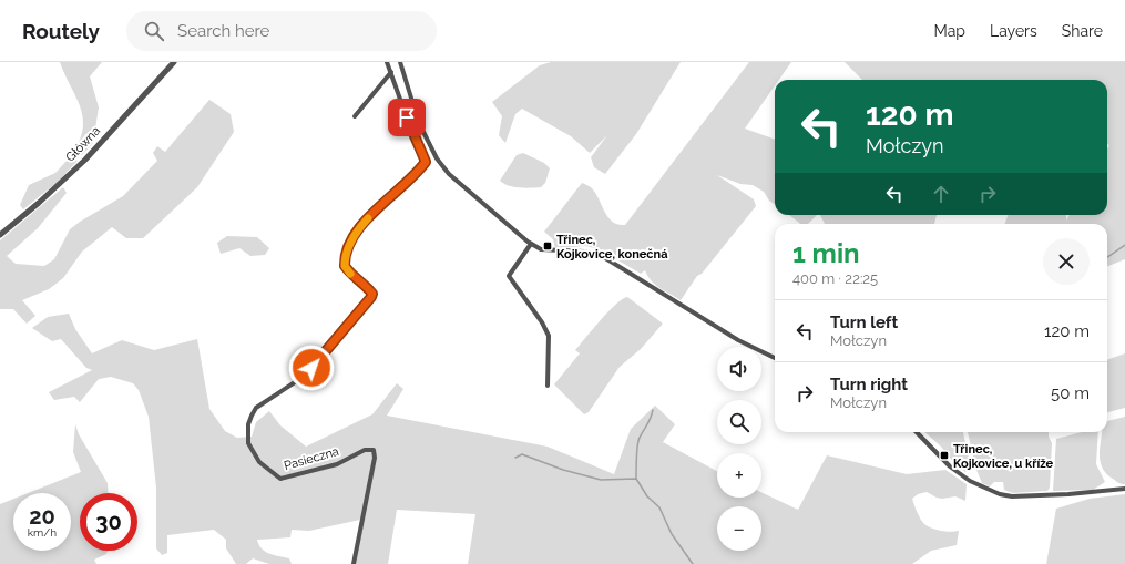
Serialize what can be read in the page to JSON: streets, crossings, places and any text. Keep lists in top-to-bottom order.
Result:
{
  "streets": {
    "street": ["Główna", "Pasieczna"]
  },
  "places": {
    "transit": ["Třinec, Kojkovice, konečná", "Třinec, Kojkovice, u kříže"]
  },
  "page": {
    "header": "Routely",
    "search": "Search here",
    "nav": ["Map", "Layers", "Share"],
    "turn": ["120 m", "Mołczyn"],
    "heading": ["1 min", "400 m · 22:25"],
    "list": [
      {
        "name": "Turn left",
        "note": "Mołczyn",
        "value": "120 m"
      },
      {
        "name": "Turn right",
        "note": "Mołczyn",
        "value": "50 m"
      }
    ],
    "map_buttons": ["+", "−"],
    "speed": "20 km/h",
    "limit": "30"
  }
}
